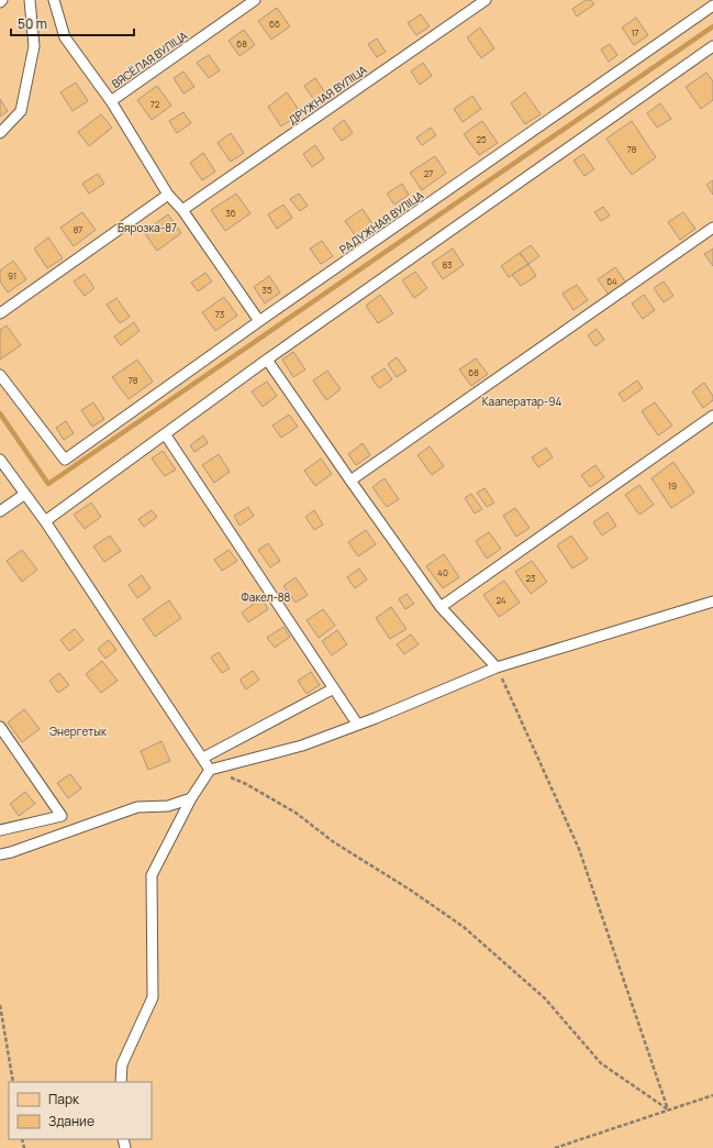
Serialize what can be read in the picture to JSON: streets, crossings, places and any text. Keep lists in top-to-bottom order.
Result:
{
  "streets": {
    "lane": ["ВЯСЁЛАЯ ВУЛІЦА", "ДРУЖНАЯ ВУЛІЦА", "РАДУЖНАЯ ВУЛІЦА"]
  },
  "parks": [
    "Бярозка-87",
    "Кааператар-94",
    "Факел-88",
    "Энергетык"
  ],
  "house_numbers": [
    "66",
    "17",
    "68",
    "72",
    "25",
    "78",
    "27",
    "36",
    "87",
    "83",
    "91",
    "64",
    "35",
    "73",
    "68",
    "78",
    "19",
    "40",
    "23",
    "24"
  ],
  "legend": ["Парк", "Здание"],
  "scale_bar": "50 m"
}
